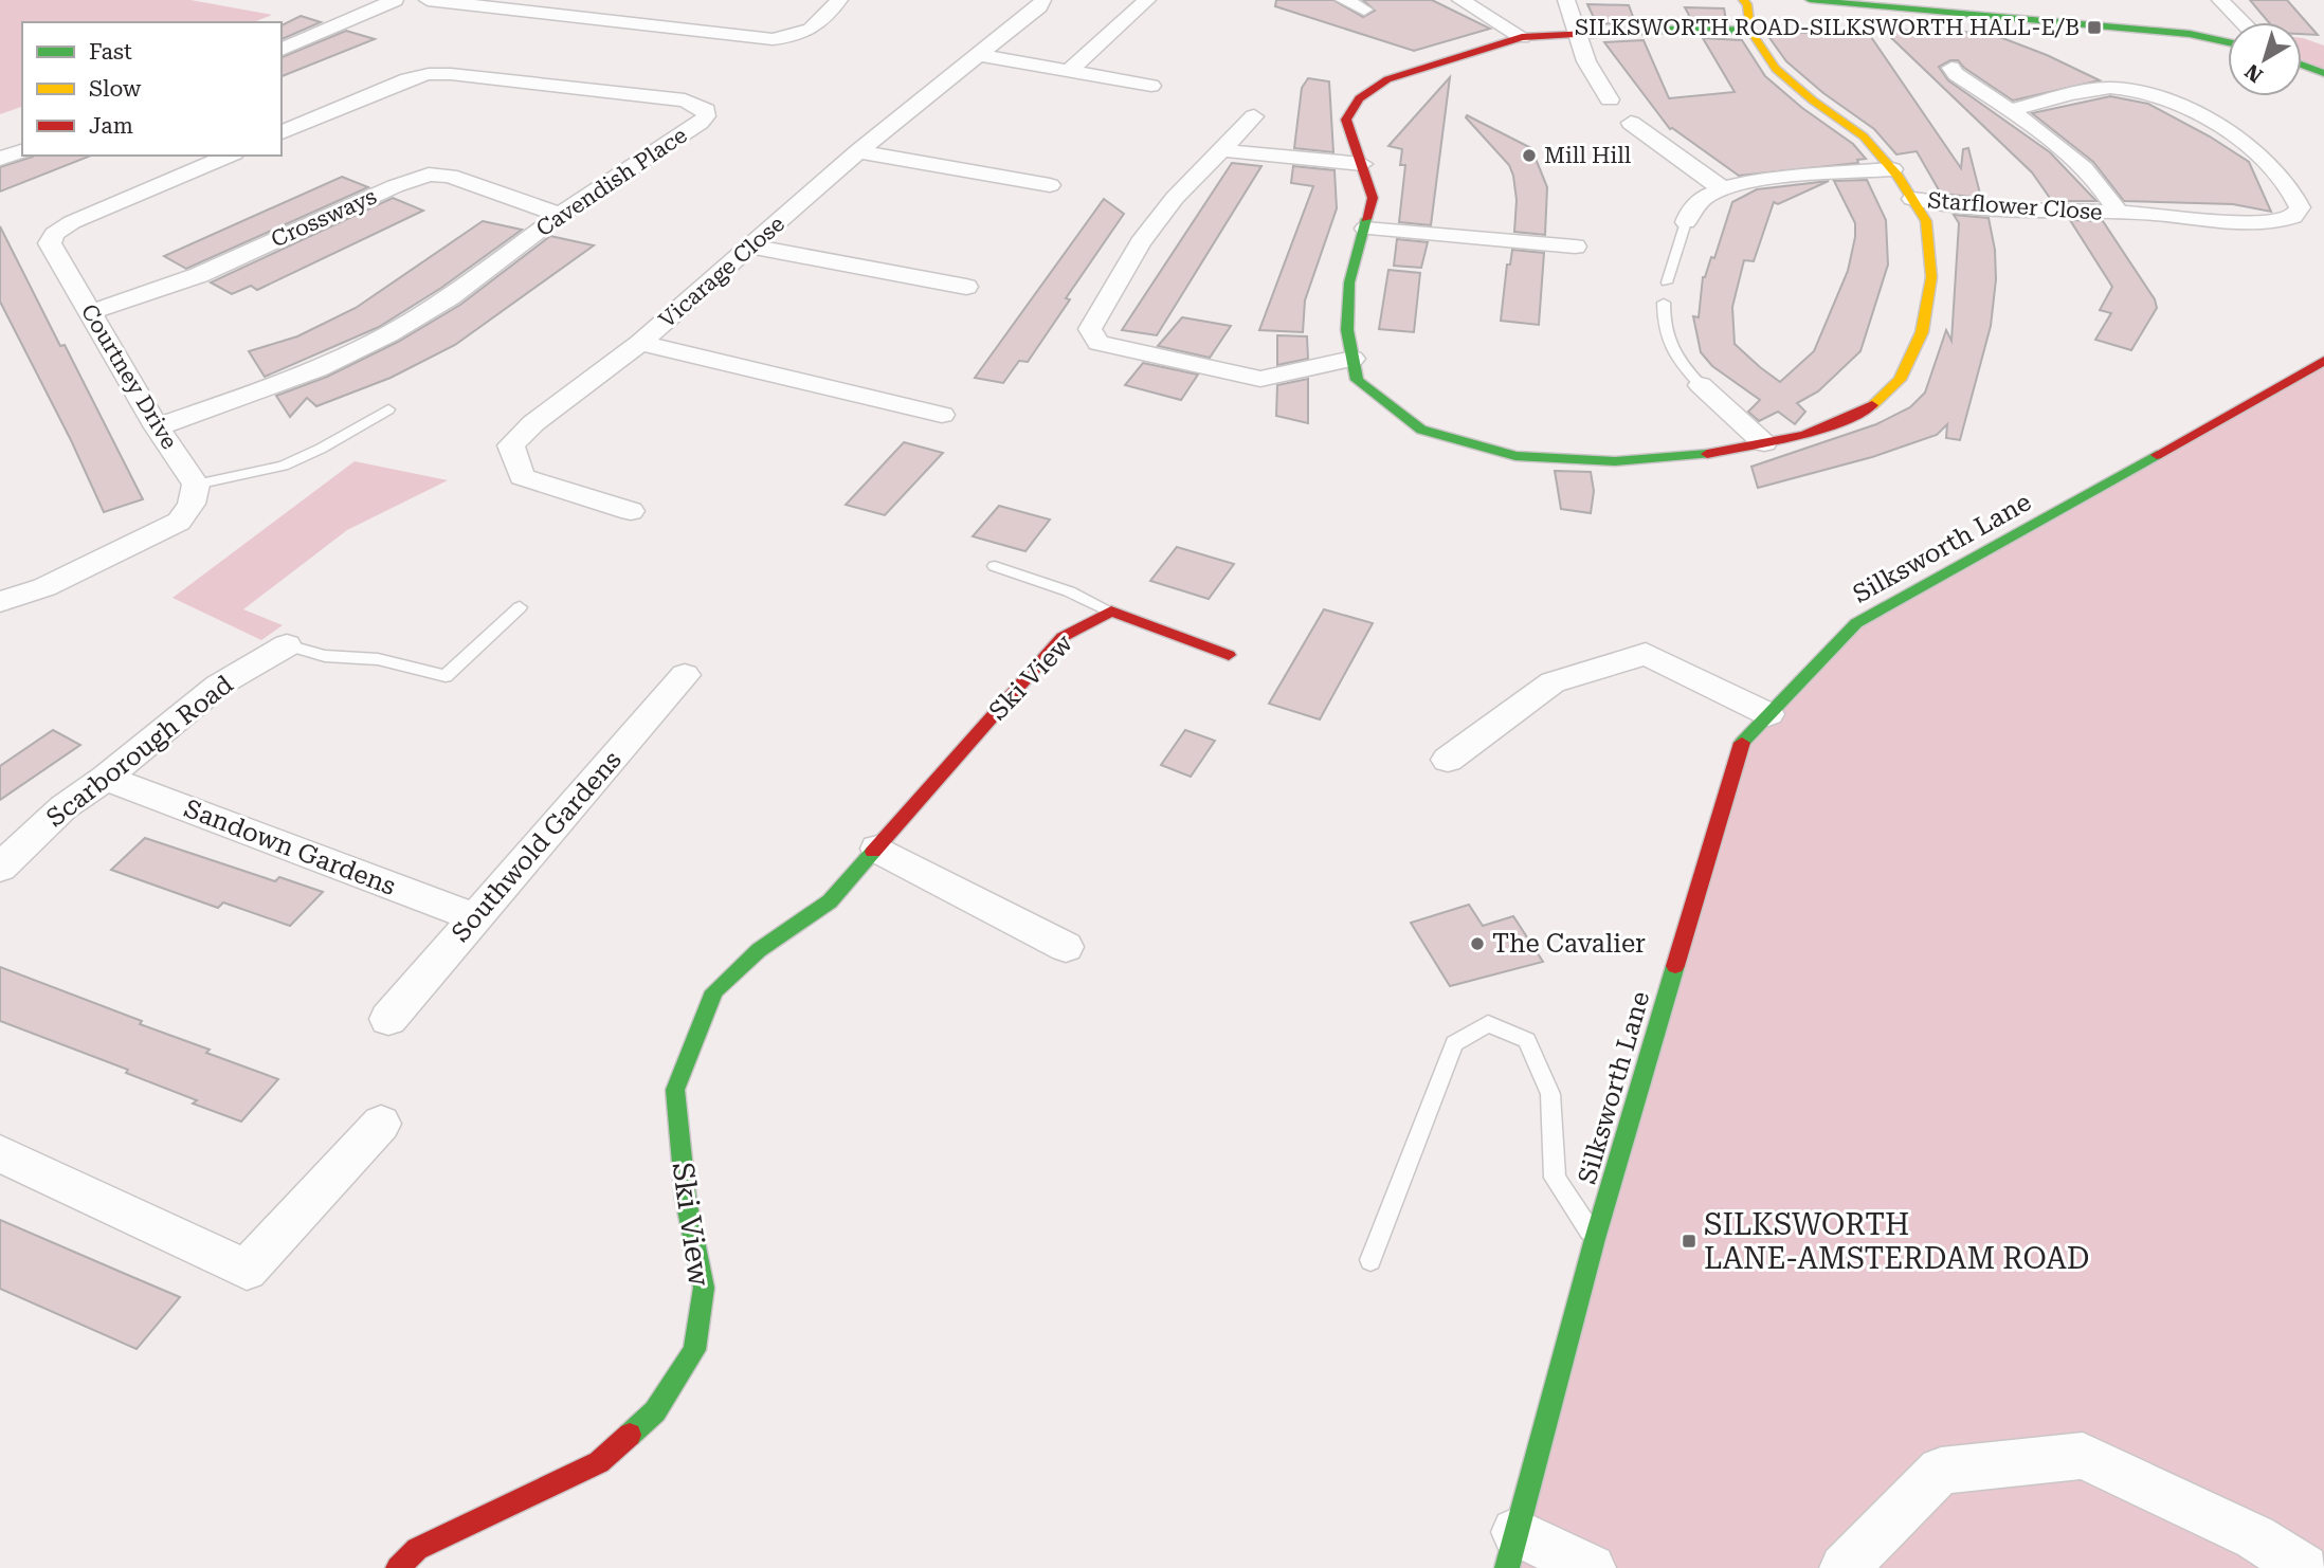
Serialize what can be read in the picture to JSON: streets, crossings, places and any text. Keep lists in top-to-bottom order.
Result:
{
  "streets": {
    "street": [
      "Cavendish Place",
      "Starflower Close",
      "Crossways",
      "Vicarage Close",
      "Courtney Drive",
      "Silksworth Lane",
      "Ski View",
      "Scarborough Road",
      "Southwold Gardens",
      "Sandown Gardens"
    ]
  },
  "crossings": [
    ["Cavendish Place", "Crossways"],
    ["Cavendish Place", "Courtney Drive"],
    ["Crossways", "Courtney Drive"],
    ["Scarborough Road", "Sandown Gardens"],
    ["Southwold Gardens", "Sandown Gardens"]
  ],
  "places": {
    "transit": ["SILKSWORTH ROAD-SILKSWORTH HALL-E/B", "SILKSWORTH LANE-AMSTERDAM ROAD"],
    "other": ["Mill Hill", "The Cavalier"]
  },
  "legend": ["Fast", "Slow", "Jam"],
  "north": "bottom left"
}
